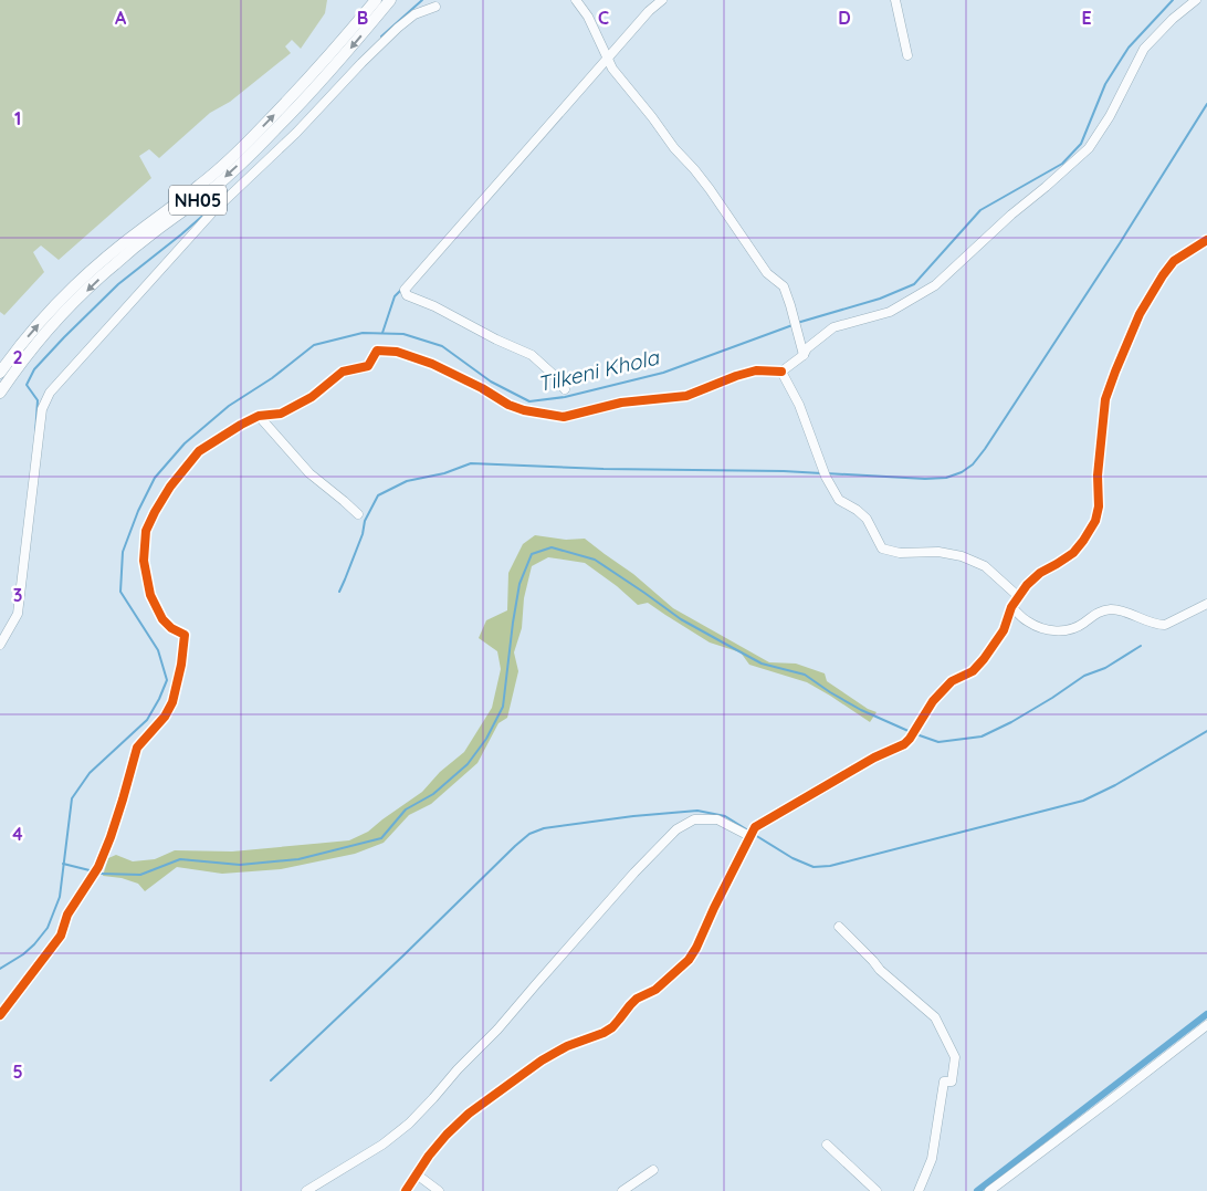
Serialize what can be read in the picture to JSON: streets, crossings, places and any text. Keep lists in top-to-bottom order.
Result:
{
  "streets": {
    "main road": ["NH05"]
  },
  "water": ["Tilkeni Khola"],
  "grid": {
    "columns": [
      "A",
      "B",
      "C",
      "D",
      "E"
    ],
    "rows": [
      "1",
      "2",
      "3",
      "4",
      "5"
    ]
  }
}
